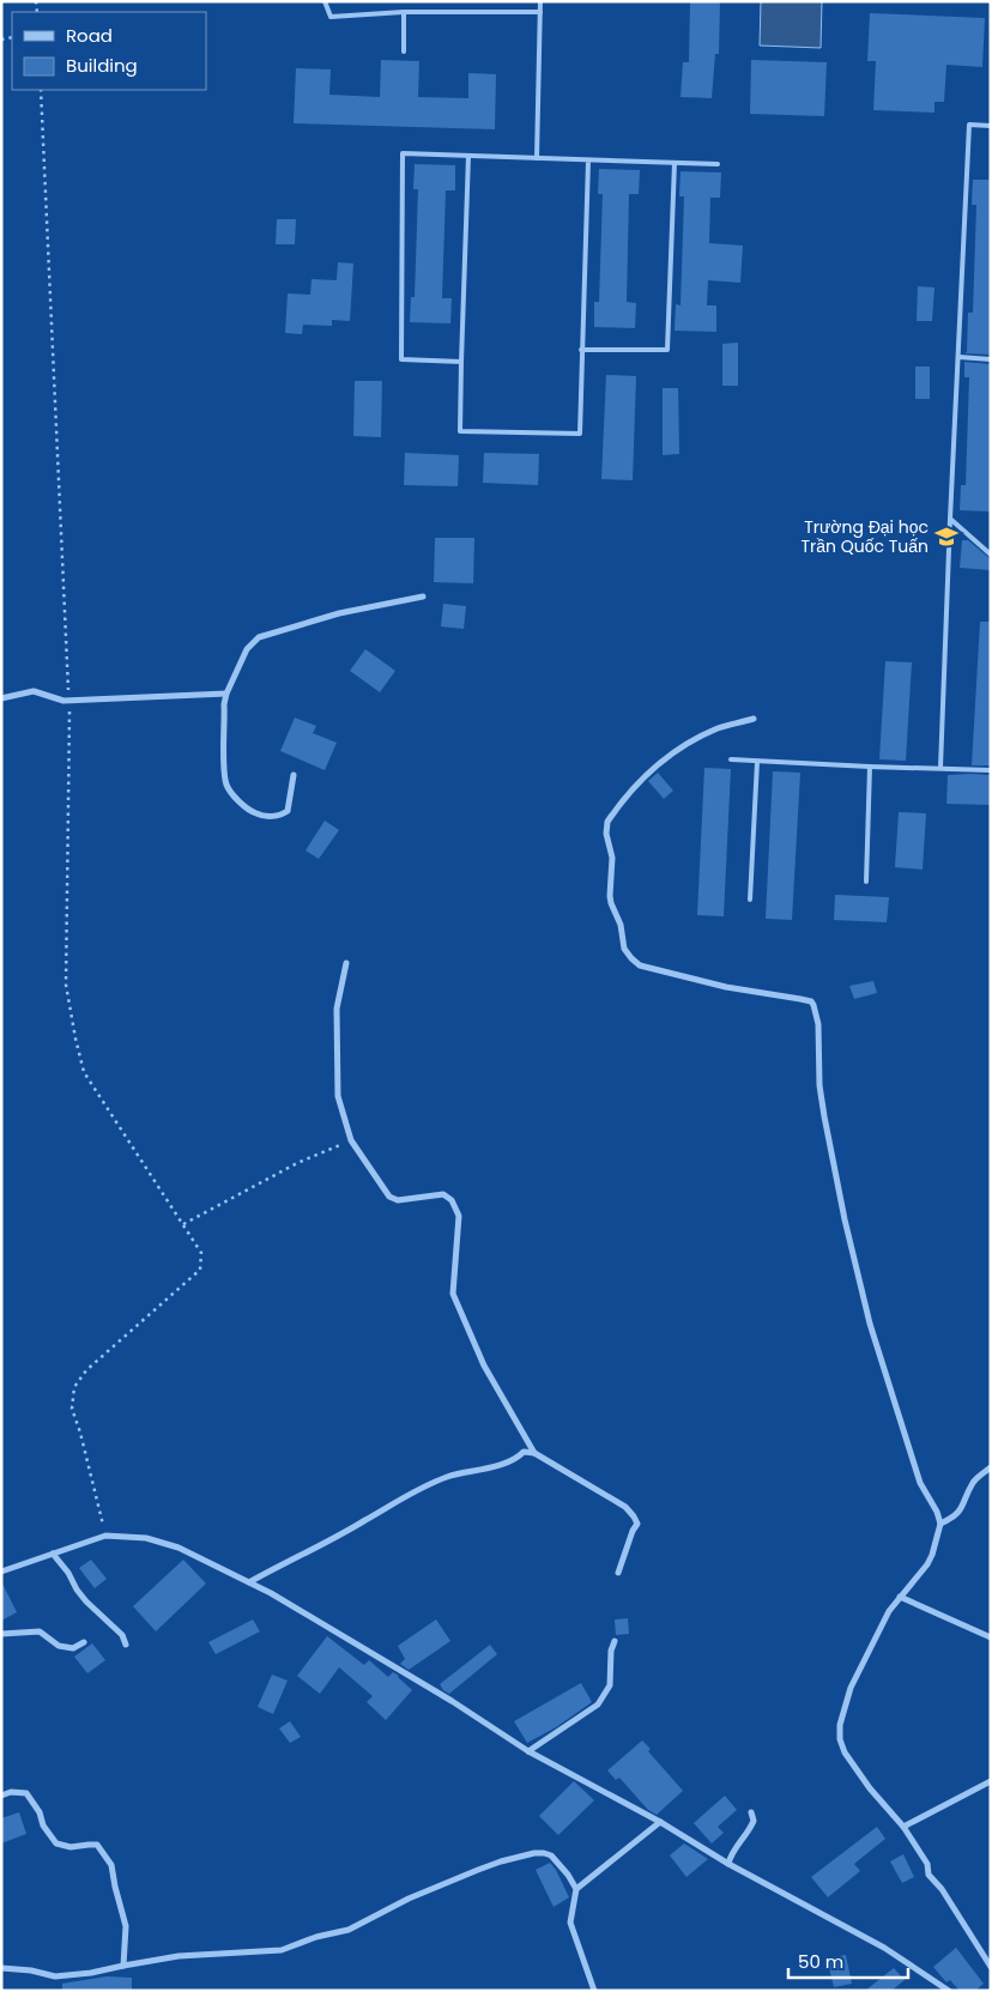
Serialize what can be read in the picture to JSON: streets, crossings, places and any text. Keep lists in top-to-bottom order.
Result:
{
  "places": {
    "school or university": ["Trường Đại học Trần Quốc Tuấn"]
  },
  "legend": ["Road", "Building"],
  "scale_bar": "50 m"
}
